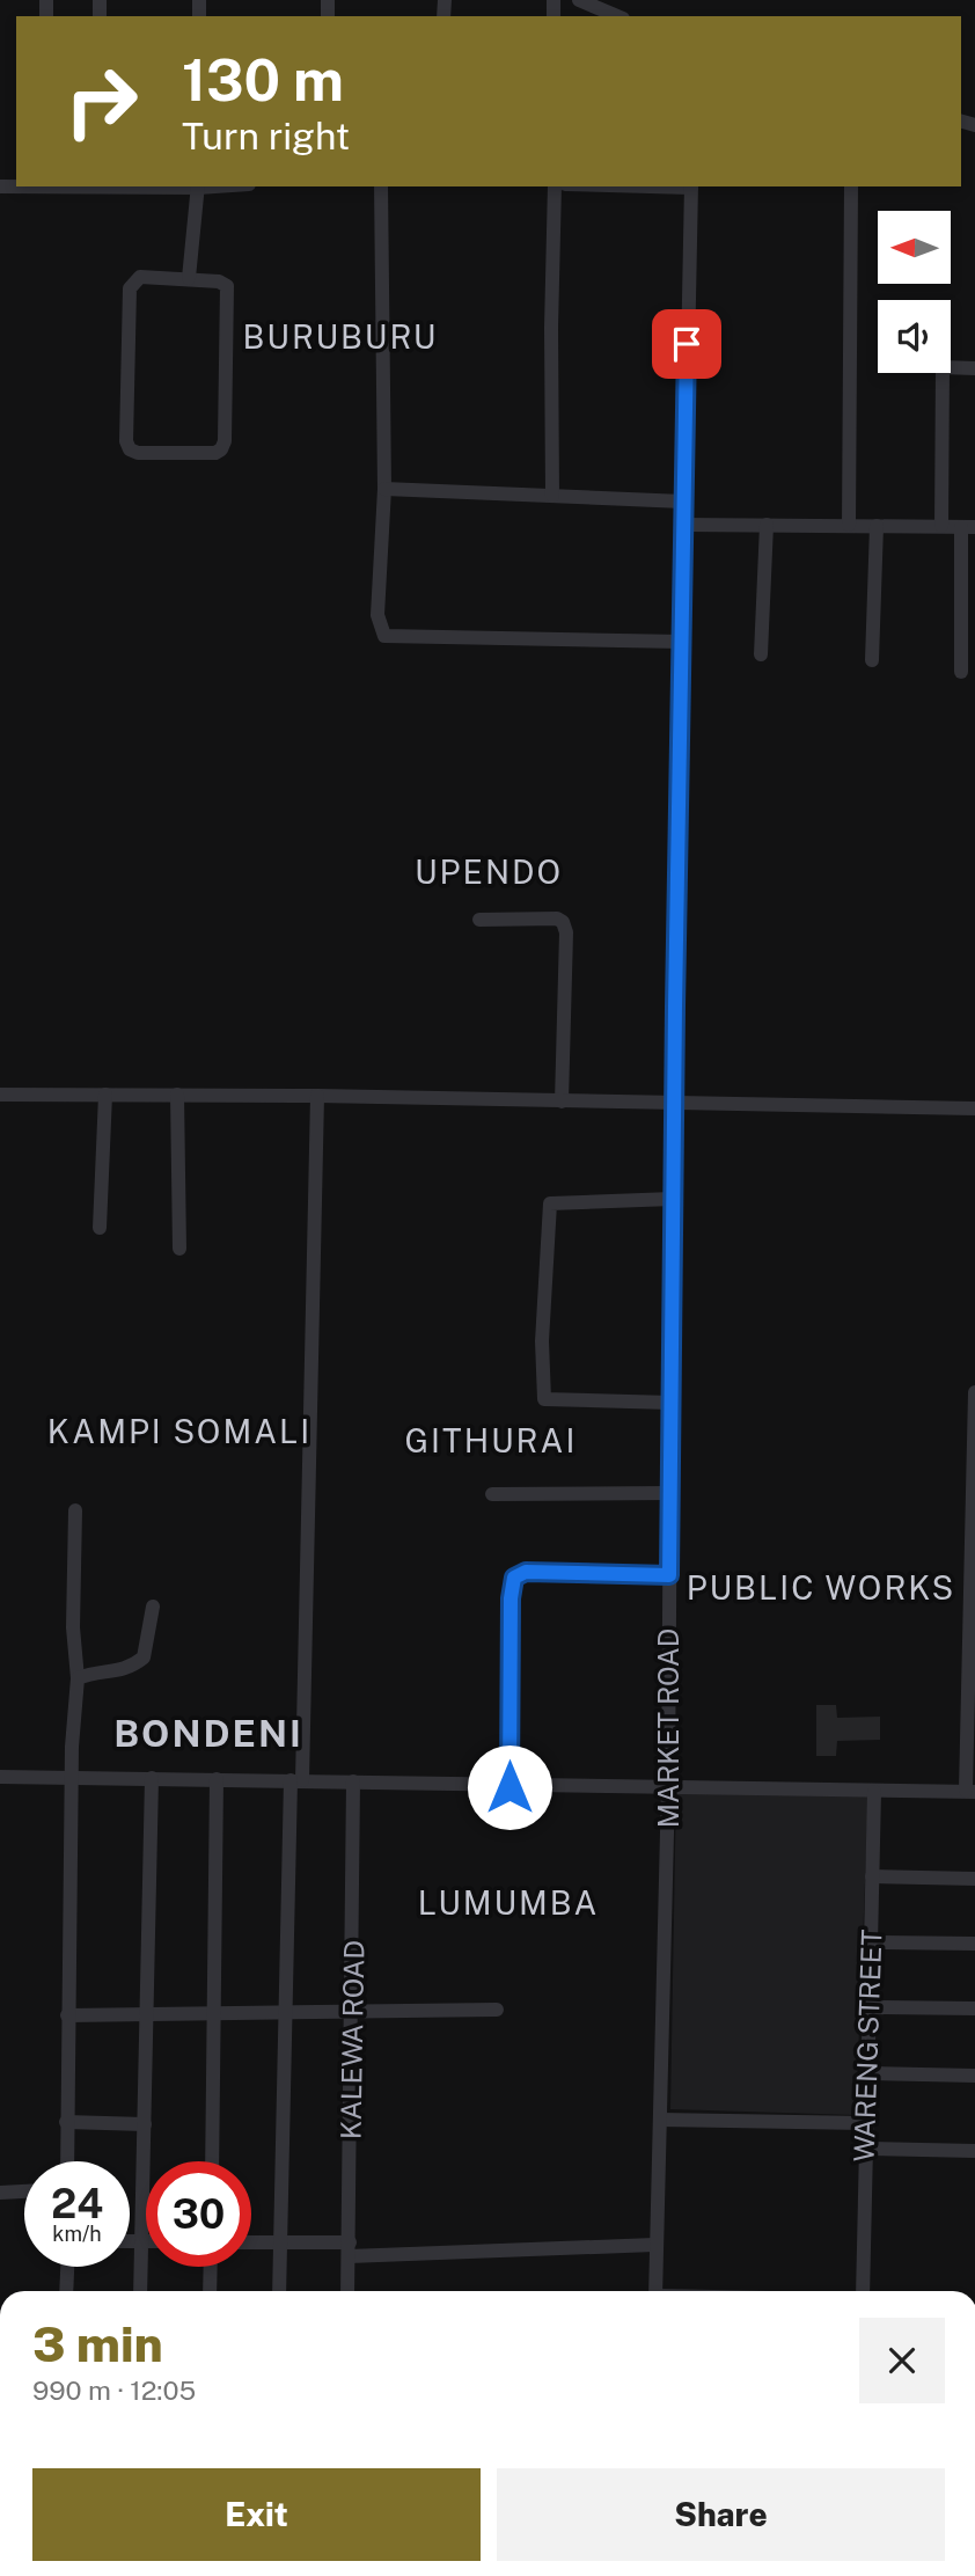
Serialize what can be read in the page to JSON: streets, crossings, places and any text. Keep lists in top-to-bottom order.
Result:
{
  "streets": {
    "street": ["MARKET ROAD", "KALEWA ROAD", "WARENG STREET"]
  },
  "districts": [
    "BURUBURU",
    "UPENDO",
    "KAMPI SOMALI",
    "GITHURAI",
    "PUBLIC WORKS",
    "BONDENI",
    "LUMUMBA"
  ],
  "north": "left",
  "page": {
    "turn": ["130 m", "Turn right"],
    "speed": "24 km/h",
    "limit": "30",
    "heading": ["3 min", "990 m · 12:05"],
    "buttons": ["Exit", "Share"]
  }
}
